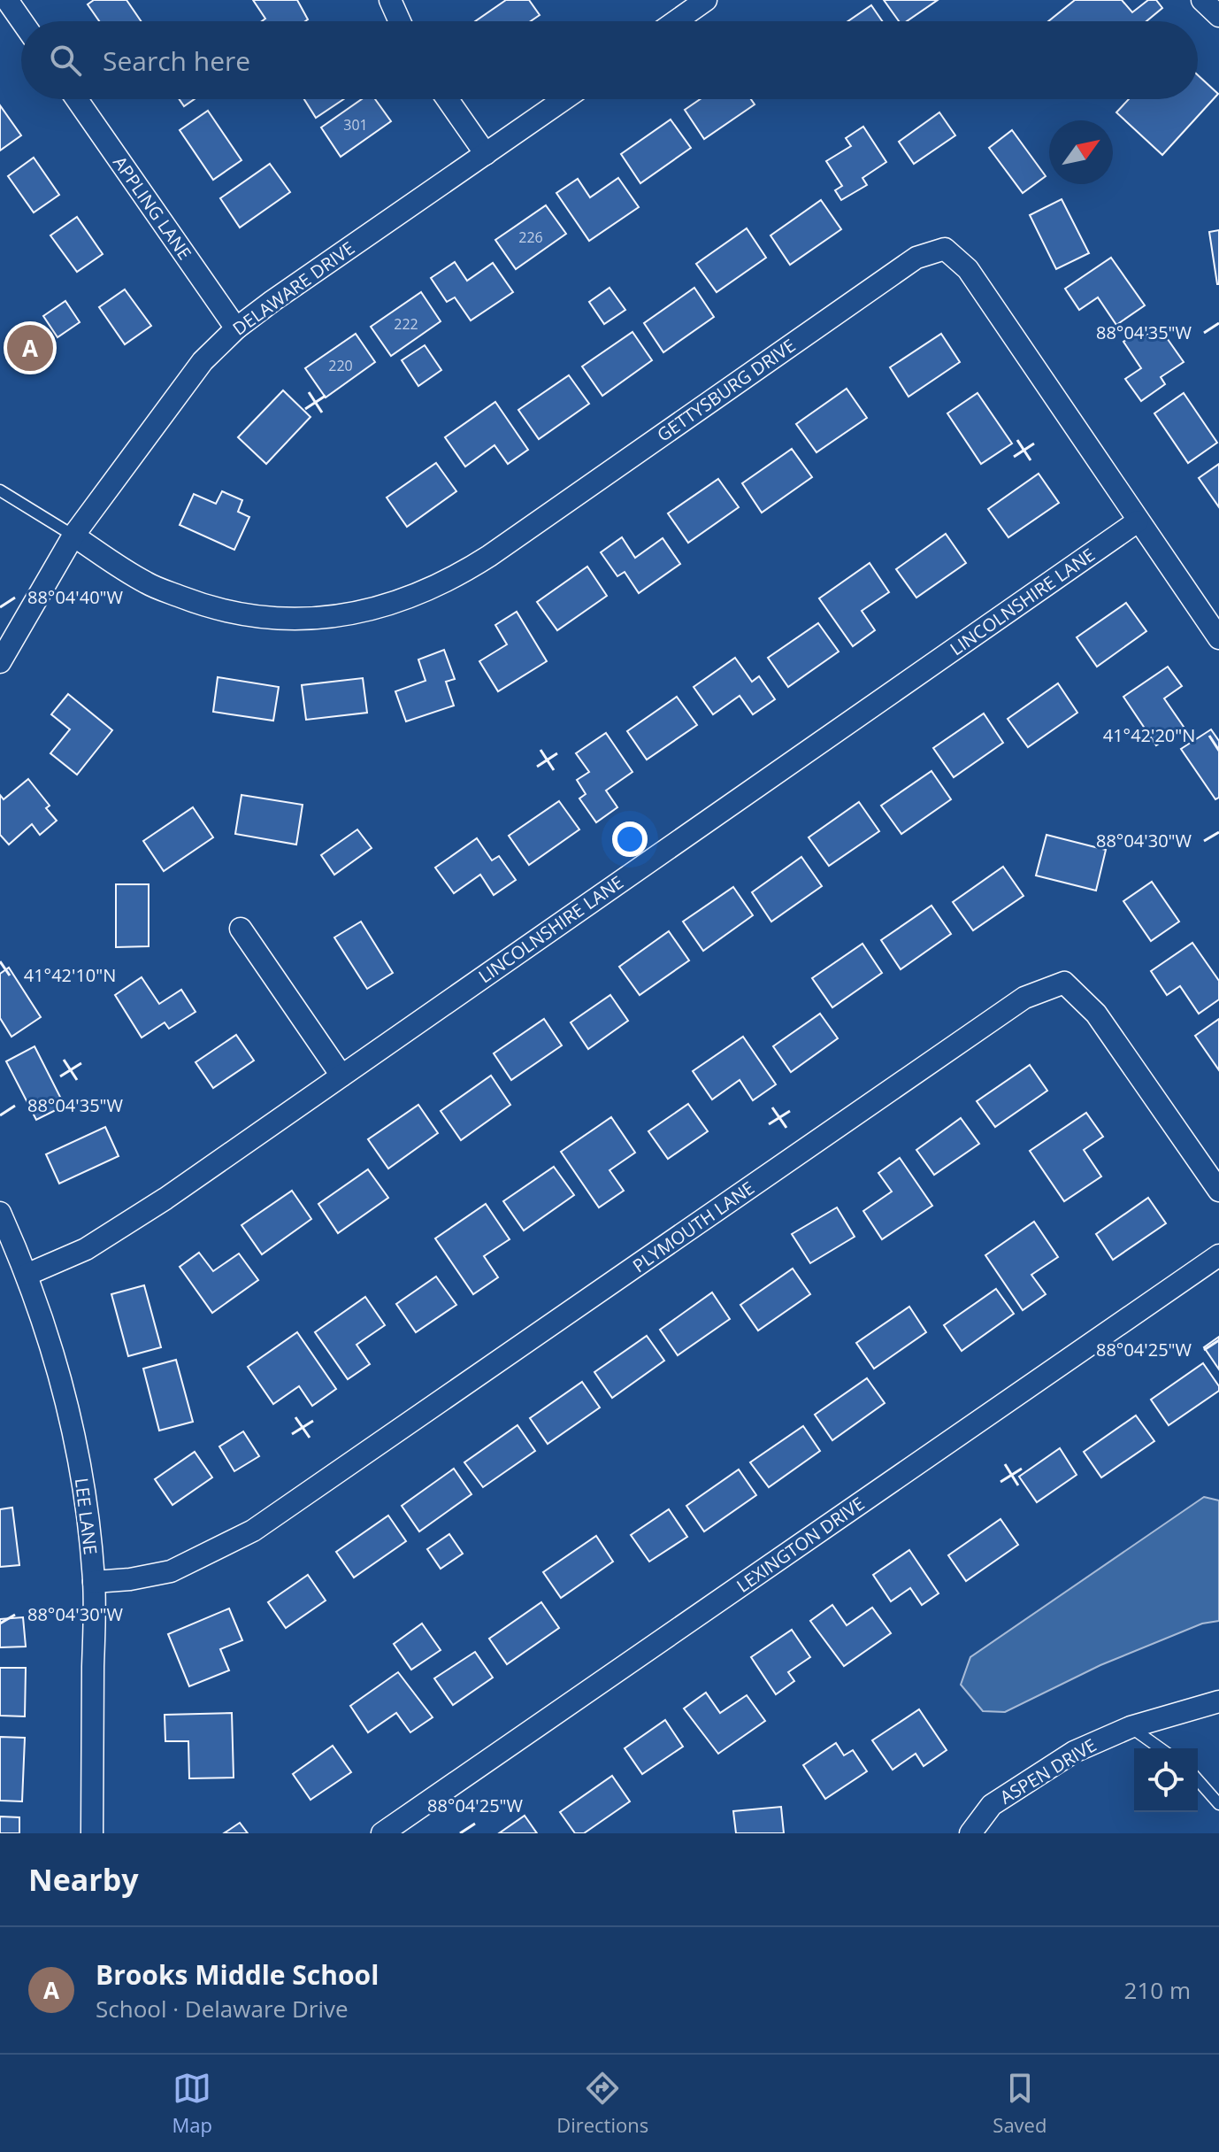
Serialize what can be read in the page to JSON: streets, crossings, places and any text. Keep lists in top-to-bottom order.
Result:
{
  "streets": {
    "street": [
      "APPLING LANE",
      "DELAWARE DRIVE",
      "GETTYSBURG DRIVE",
      "LINCOLNSHIRE LANE",
      "PLYMOUTH LANE",
      "LEE LANE",
      "LEXINGTON DRIVE",
      "ASPEN DRIVE"
    ]
  },
  "crossings": [
    ["APPLING LANE", "DELAWARE DRIVE"],
    ["DELAWARE DRIVE", "GETTYSBURG DRIVE"],
    ["GETTYSBURG DRIVE", "LINCOLNSHIRE LANE"],
    ["LINCOLNSHIRE LANE", "LEE LANE"],
    ["PLYMOUTH LANE", "LEE LANE"]
  ],
  "house_numbers": [
    "301",
    "226",
    "222",
    "220"
  ],
  "north": "top right",
  "page": {
    "search": "Search here",
    "pins": "A",
    "heading": "Nearby",
    "list": [
      {
        "mark": "A",
        "name": "Brooks Middle School",
        "note": "School · Delaware Drive",
        "value": "210 m"
      }
    ],
    "nav": ["Map", "Directions", "Saved"]
  },
  "coordinates": [
    "88°04'35\"W",
    "88°04'40\"W",
    "41°42'20\"N",
    "88°04'30\"W",
    "41°42'10\"N",
    "88°04'25\"W"
  ]
}
